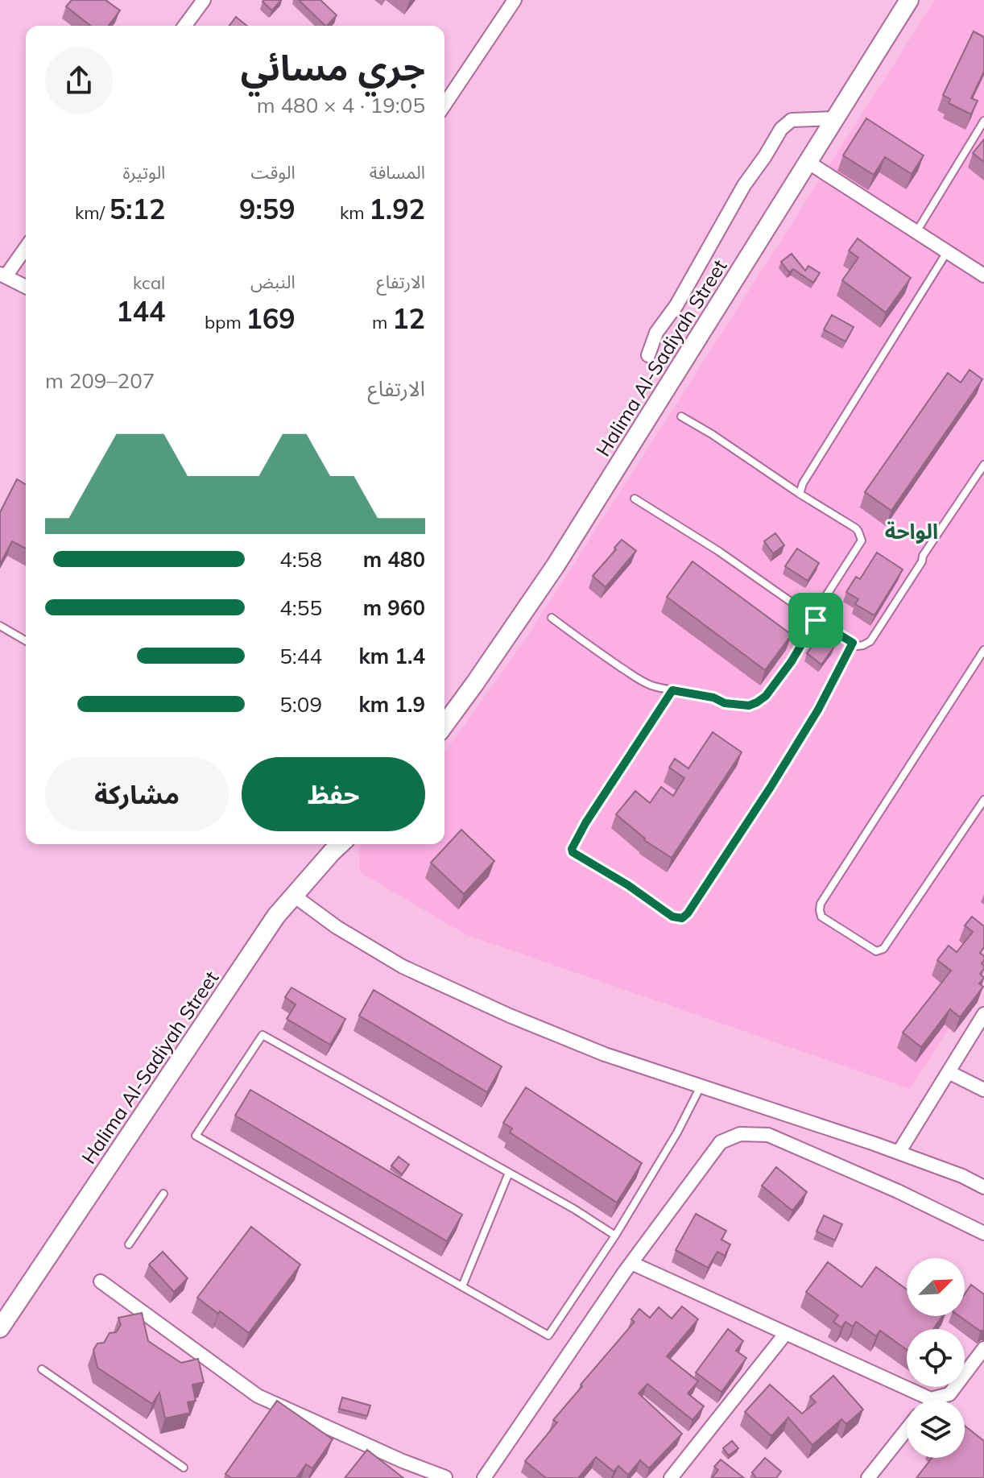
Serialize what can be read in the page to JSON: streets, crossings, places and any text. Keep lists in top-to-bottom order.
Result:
{
  "streets": {
    "street": ["Halima Al-Sadiyah Street"]
  },
  "districts": ["الواحة"],
  "north": "top right",
  "page": {
    "heading": ["جري مسائي", "19:05 · 4 × 480 m"],
    "stats": [
      ["المسافة", "1.92 km"],
      ["الوقت", "9:59"],
      ["الوتيرة", "5:12 /km"],
      ["الارتفاع", "12 m"],
      ["النبض", "169 bpm"],
      ["kcal", "144"]
    ],
    "chart": ["الارتفاع", "207–209 m"],
    "list": [
      {
        "name": "480 m",
        "note": "4:58"
      },
      {
        "name": "960 m",
        "note": "4:55"
      },
      {
        "name": "1.4 km",
        "note": "5:44"
      },
      {
        "name": "1.9 km",
        "note": "5:09"
      }
    ],
    "buttons": ["حفظ", "مشاركة"]
  }
}
